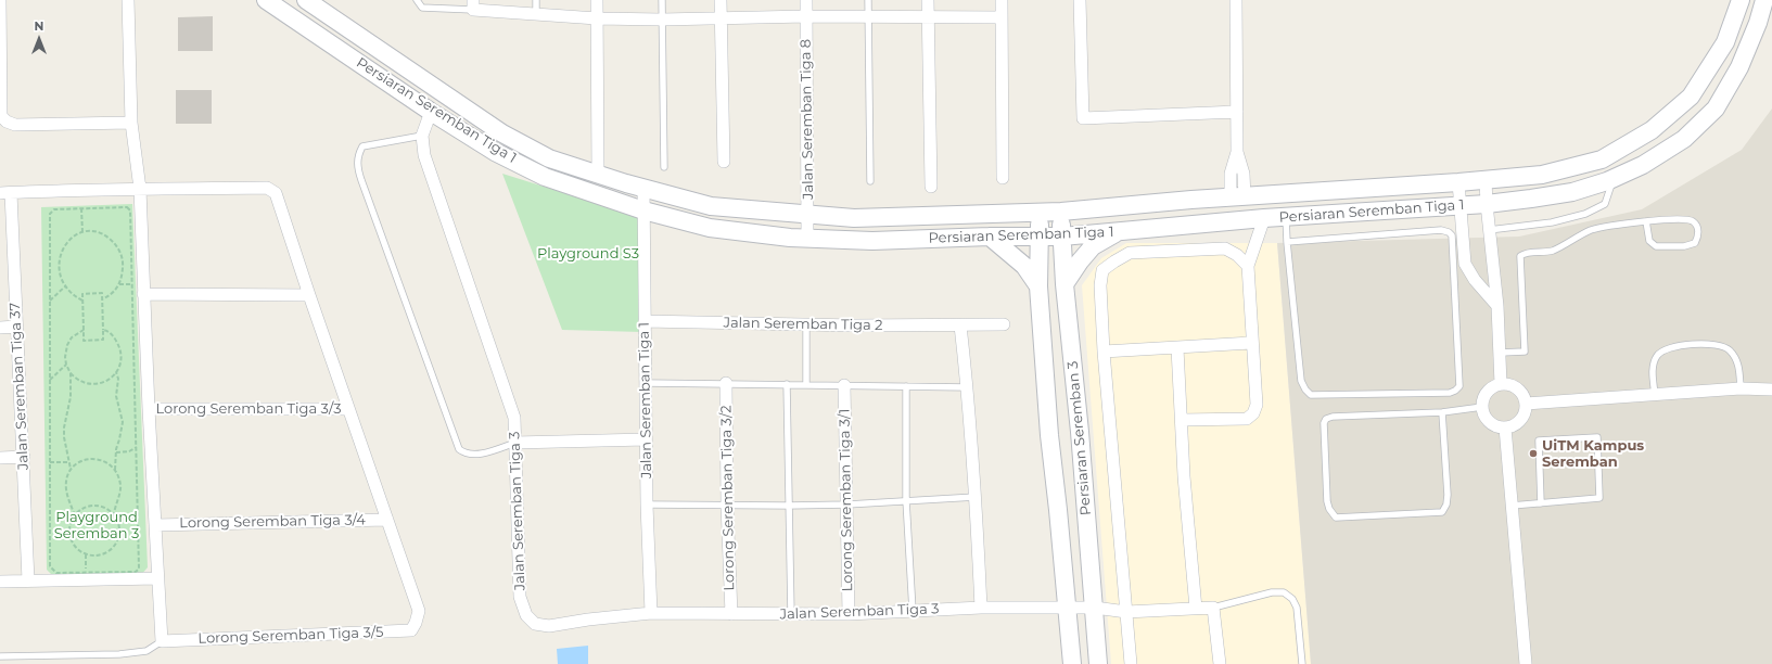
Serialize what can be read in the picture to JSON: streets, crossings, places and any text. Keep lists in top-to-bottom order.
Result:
{
  "streets": {
    "main road": ["Persiaran Seremban Tiga 1", "Persiaran Seremban 3"],
    "street": [
      "Jalan Seremban Tiga 8",
      "Jalan Seremban Tiga 2",
      "Jalan Seremban Tiga 37",
      "Jalan Seremban Tiga 1",
      "Lorong Seremban Tiga 3/3",
      "Lorong Seremban Tiga 3/2",
      "Lorong Seremban Tiga 3/1",
      "Jalan Seremban Tiga 3",
      "Lorong Seremban Tiga 3/4",
      "Lorong Seremban Tiga 3/5"
    ]
  },
  "crossings": [
    ["Persiaran Seremban Tiga 1", "Jalan Seremban Tiga 8"],
    ["Persiaran Seremban Tiga 1", "Jalan Seremban Tiga 1"],
    ["Persiaran Seremban Tiga 1", "Persiaran Seremban 3"],
    ["Persiaran Seremban Tiga 1", "Jalan Seremban Tiga 3"],
    ["Jalan Seremban Tiga 2", "Jalan Seremban Tiga 1"],
    ["Jalan Seremban Tiga 1", "Jalan Seremban Tiga 3"],
    ["Persiaran Seremban 3", "Jalan Seremban Tiga 3"],
    ["Lorong Seremban Tiga 3/2", "Jalan Seremban Tiga 3"],
    ["Lorong Seremban Tiga 3/1", "Jalan Seremban Tiga 3"],
    ["Lorong Seremban Tiga 3/4", "Lorong Seremban Tiga 3/5"]
  ],
  "parks": ["Playground S3", "Playground Seremban 3"],
  "places": ["UiTM Kampus Seremban"],
  "north": "top"
}
